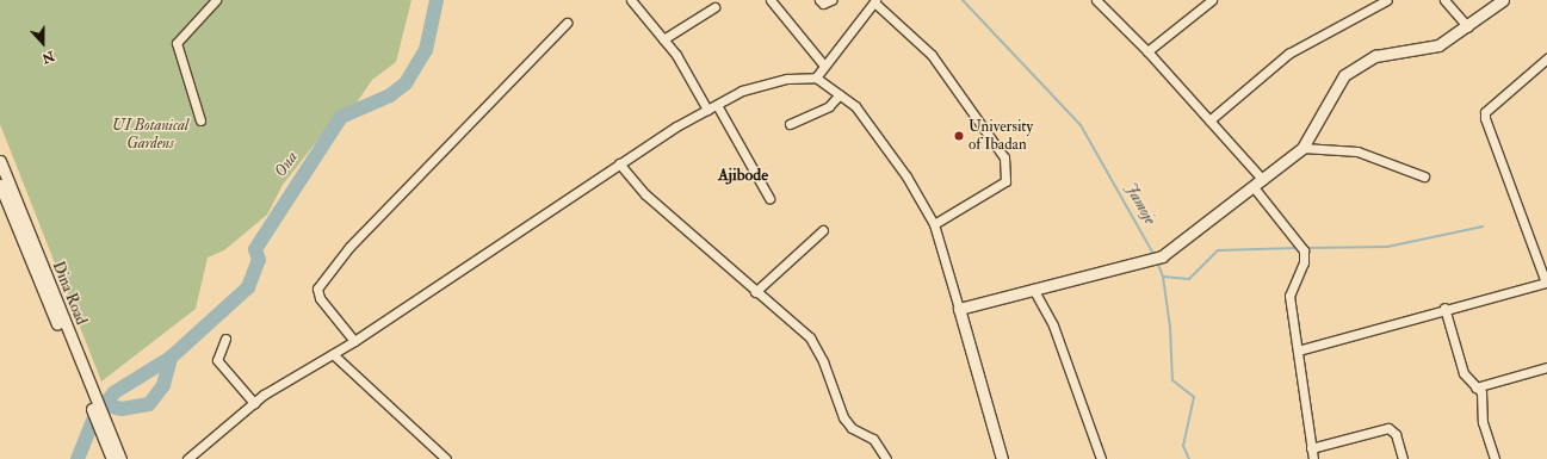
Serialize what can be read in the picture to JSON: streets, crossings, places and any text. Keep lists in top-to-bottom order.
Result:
{
  "streets": {
    "street": ["Dina Road"]
  },
  "districts": ["Ajibode"],
  "water": ["Ona", "Jamoje"],
  "parks": ["UI Botanical Gardens"],
  "places": ["University of Ibadan"],
  "north": "bottom"
}
